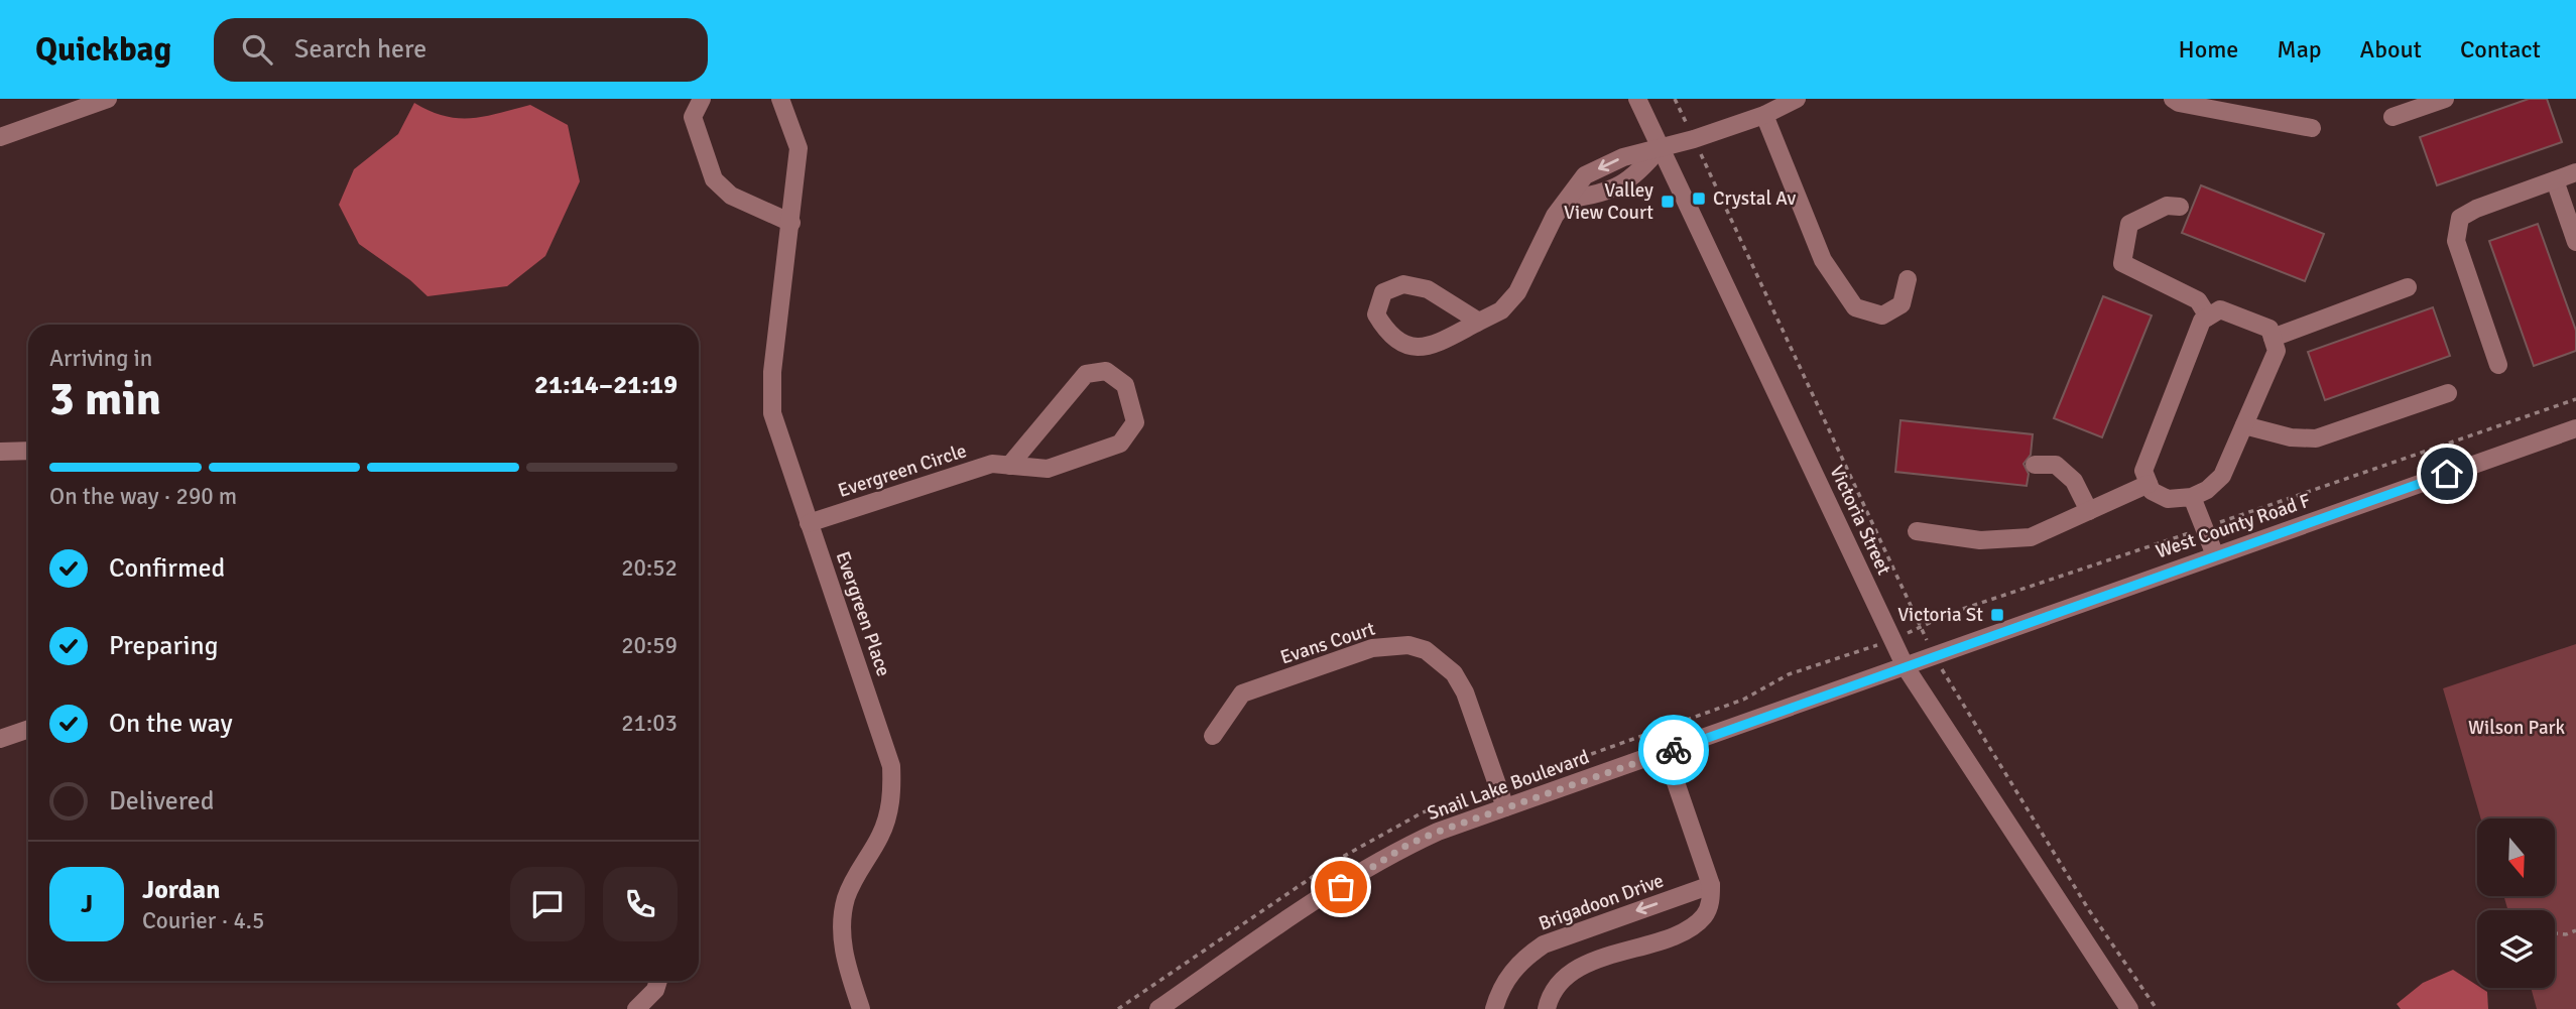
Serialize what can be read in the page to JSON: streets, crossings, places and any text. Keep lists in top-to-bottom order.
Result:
{
  "streets": {
    "street": [
      "Evergreen Circle",
      "Victoria Street",
      "West County Road F",
      "Evergreen Place",
      "Evans Court",
      "Snail Lake Boulevard",
      "Brigadoon Drive"
    ]
  },
  "crossings": [
    ["Evergreen Circle", "Evergreen Place"],
    ["Victoria Street", "West County Road F"],
    ["Victoria Street", "Snail Lake Boulevard"],
    ["West County Road F", "Snail Lake Boulevard"],
    ["Evans Court", "Snail Lake Boulevard"]
  ],
  "parks": ["Wilson Park"],
  "places": {
    "transit": ["Crystal Av", "Valley View Court", "Victoria St"]
  },
  "north": "bottom",
  "page": {
    "header": "Quickbag",
    "search": "Search here",
    "nav": [
      "Home",
      "Map",
      "About",
      "Contact"
    ],
    "heading": ["3 min", "Arriving in", "21:14–21:19"],
    "panel": ["Jordan", "Courier · 4.5"],
    "bar": "On the way · 290 m",
    "list": [
      ["Confirmed", "20:52"],
      ["Preparing", "20:59"],
      ["On the way", "21:03"],
      "Delivered"
    ],
    "round": "J"
  }
}
